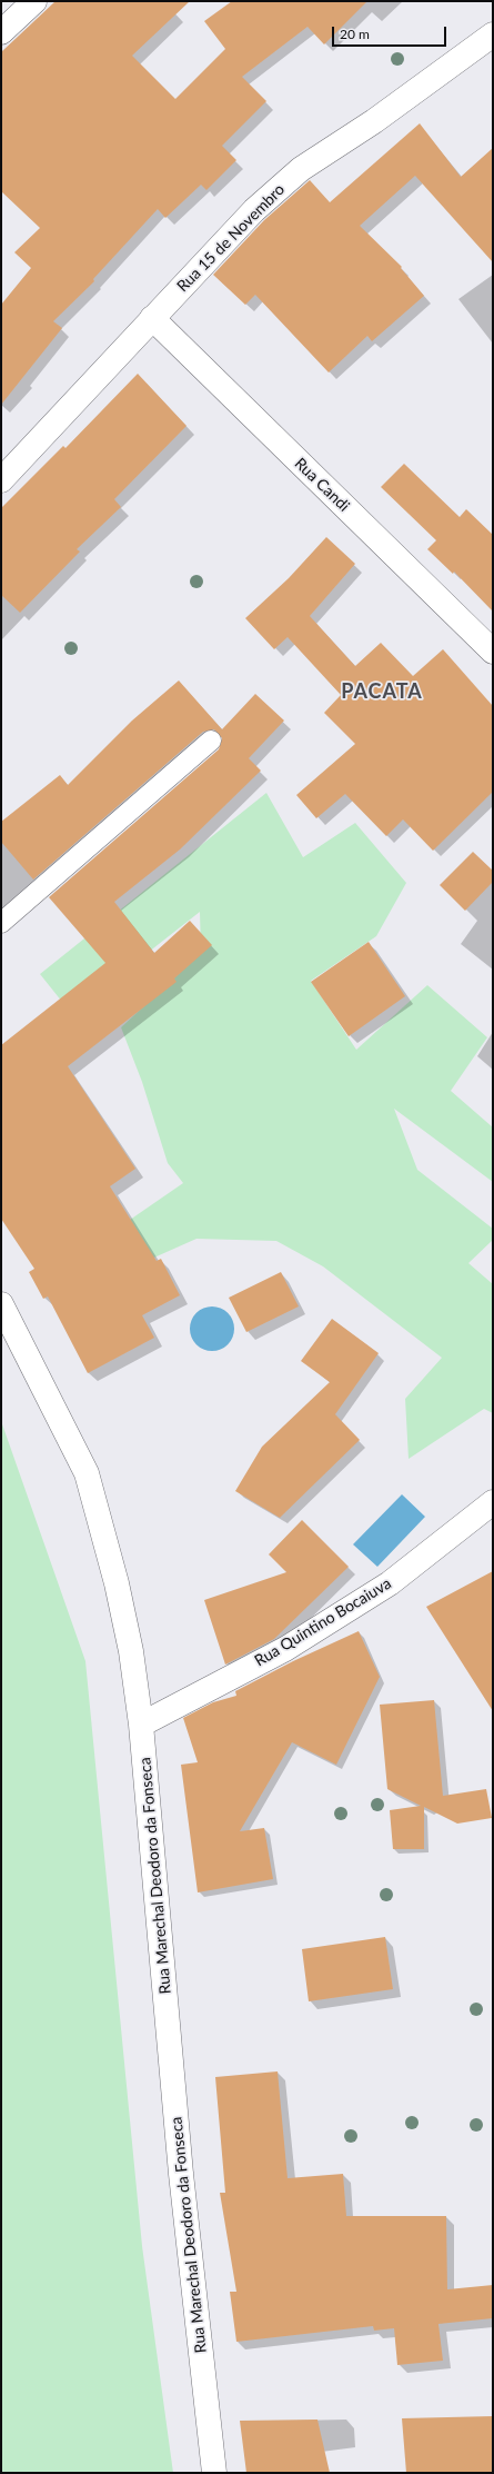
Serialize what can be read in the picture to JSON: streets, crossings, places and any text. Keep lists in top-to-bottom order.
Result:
{
  "streets": {
    "street": [
      "Rua 15 de Novembro",
      "Rua Candi",
      "Rua Quintino Bocaiuva",
      "Rua Marechal Deodoro da Fonseca"
    ]
  },
  "crossings": [
    ["Rua 15 de Novembro", "Rua Candi"],
    ["Rua Quintino Bocaiuva", "Rua Marechal Deodoro da Fonseca"]
  ],
  "districts": ["PACATA"],
  "scale_bar": "20 m"
}
